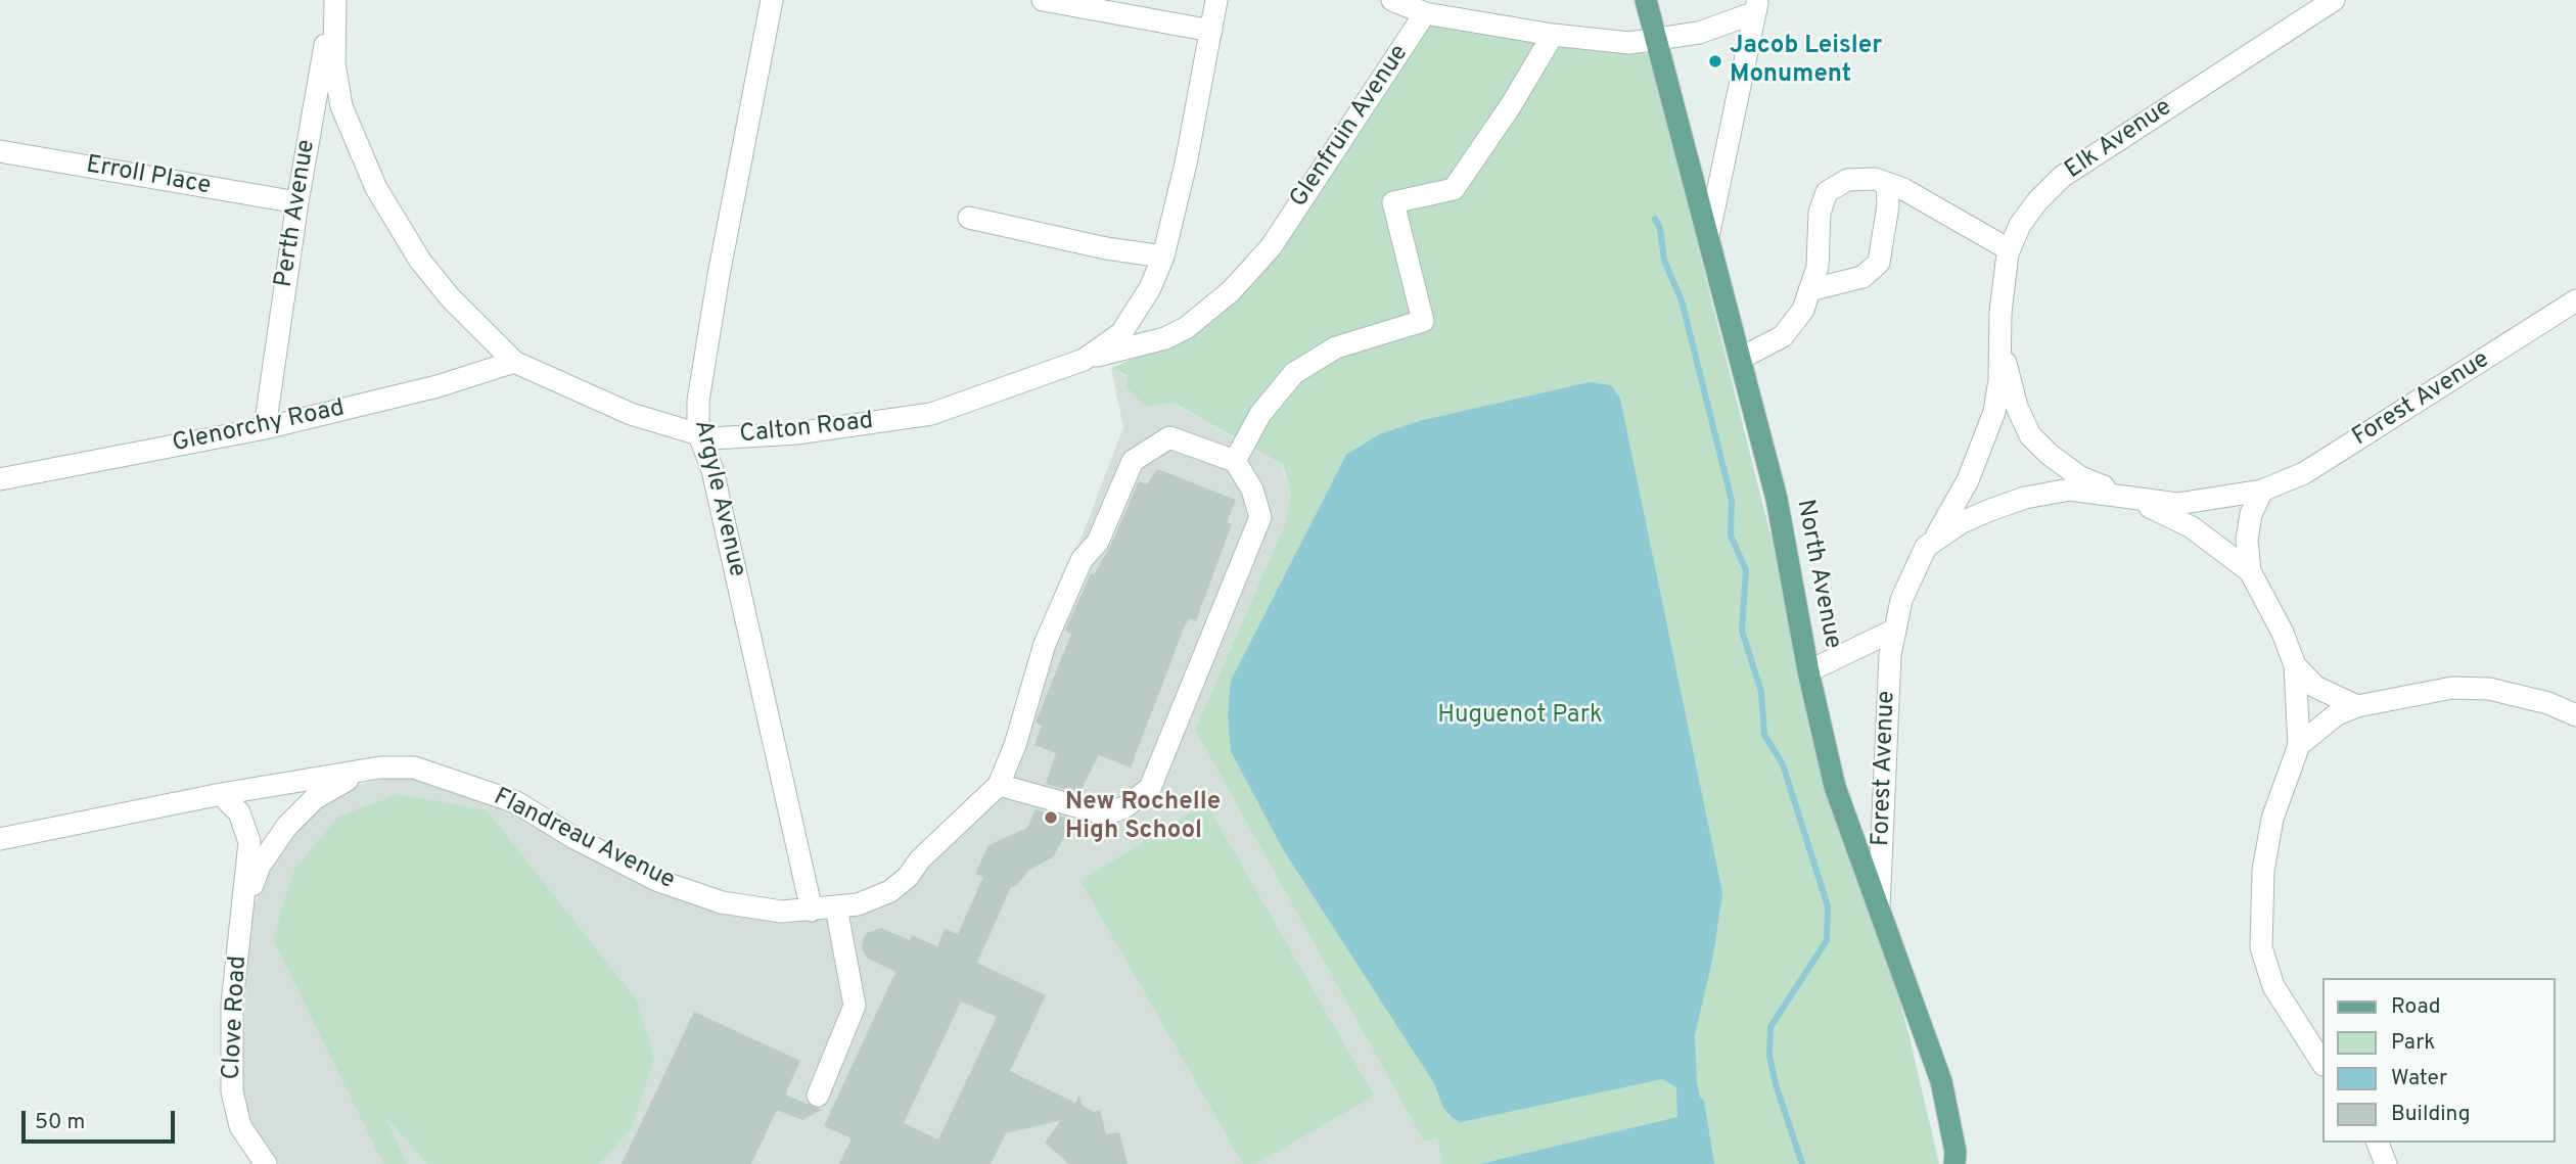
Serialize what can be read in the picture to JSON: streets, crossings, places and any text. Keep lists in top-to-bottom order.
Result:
{
  "streets": {
    "main road": ["North Avenue"],
    "street": [
      "Glenfruin Avenue",
      "Elk Avenue",
      "Erroll Place",
      "Perth Avenue",
      "Forest Avenue",
      "Glenorchy Road",
      "Calton Road",
      "Argyle Avenue",
      "Flandreau Avenue",
      "Clove Road"
    ]
  },
  "crossings": [
    ["Glenfruin Avenue", "Calton Road"],
    ["Elk Avenue", "Forest Avenue"],
    ["Erroll Place", "Perth Avenue"],
    ["Perth Avenue", "Glenorchy Road"],
    ["Perth Avenue", "Calton Road"],
    ["Forest Avenue", "North Avenue"],
    ["Glenorchy Road", "Calton Road"],
    ["Calton Road", "Argyle Avenue"],
    ["Argyle Avenue", "Flandreau Avenue"],
    ["Flandreau Avenue", "Clove Road"]
  ],
  "parks": ["Huguenot Park"],
  "places": ["Jacob Leisler Monument", "New Rochelle High School"],
  "legend": [
    "Road",
    "Park",
    "Water",
    "Building"
  ],
  "scale_bar": "50 m"
}
